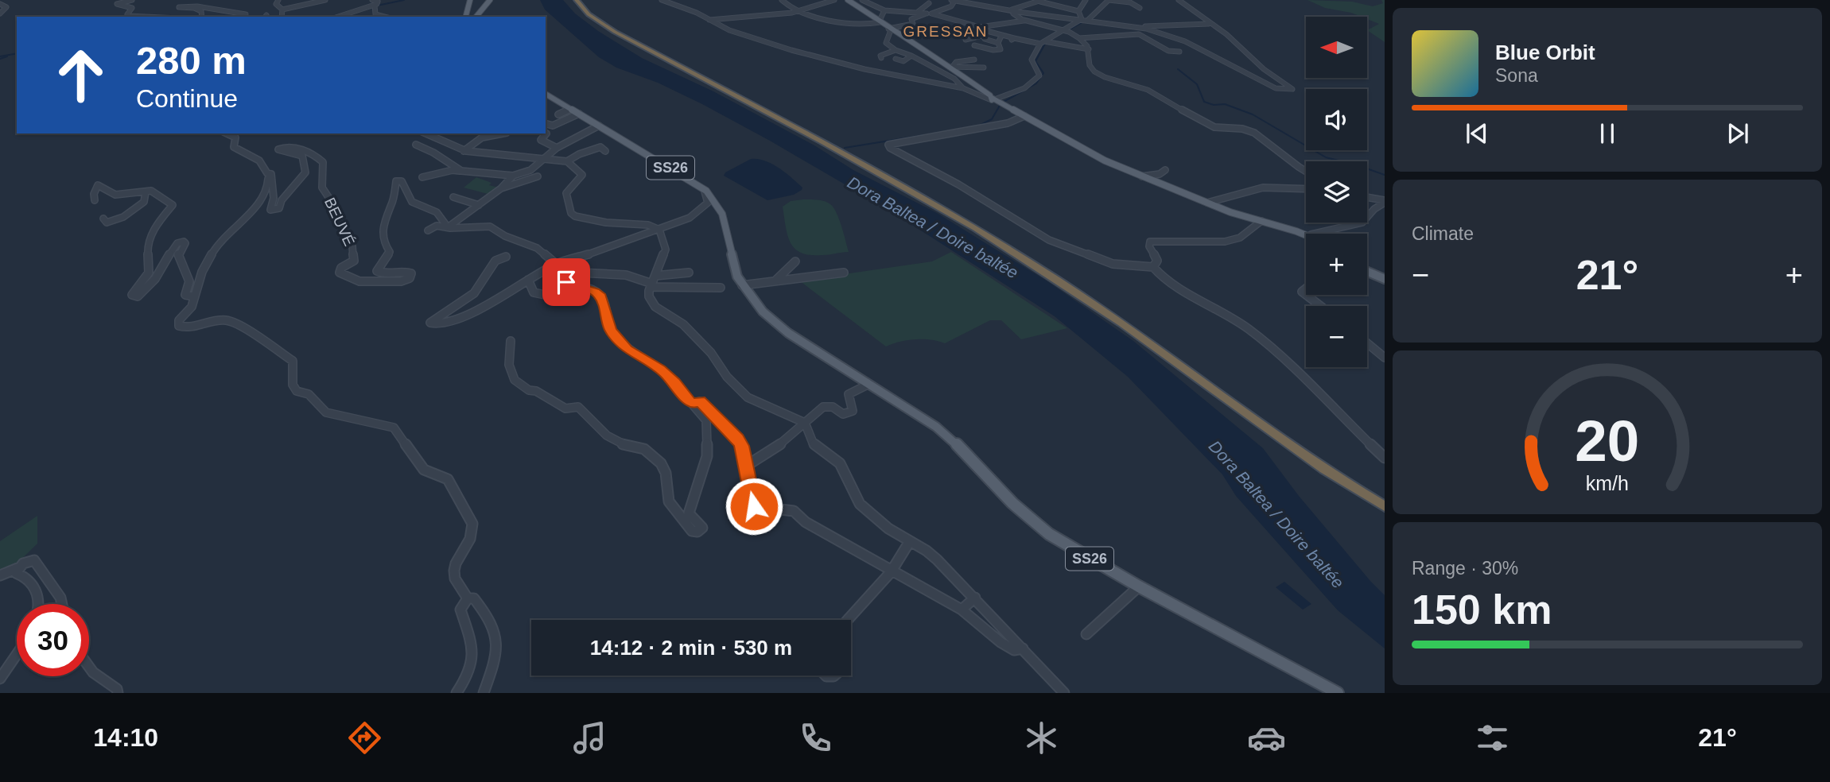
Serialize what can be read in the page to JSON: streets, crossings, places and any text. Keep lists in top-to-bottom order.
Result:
{
  "streets": {
    "main road": ["SS26"],
    "street": ["BEUVÉ"]
  },
  "districts": ["GRESSAN"],
  "water": ["Dora Baltea / Doire baltée"],
  "north": "left",
  "page": {
    "map_buttons": ["+", "−"],
    "turn": ["280 m", "Continue"],
    "song": ["Blue Orbit", "Sona"],
    "tile": [
      "Climate",
      ["Range · 30%", "150 km"]
    ],
    "heat": ["−", "21°", "+"],
    "limit": "30",
    "trip": "14:12 · 2 min · 530 m",
    "tabs": ["14:10", "21°"],
    "gauge": ["20", "km/h"]
  }
}
